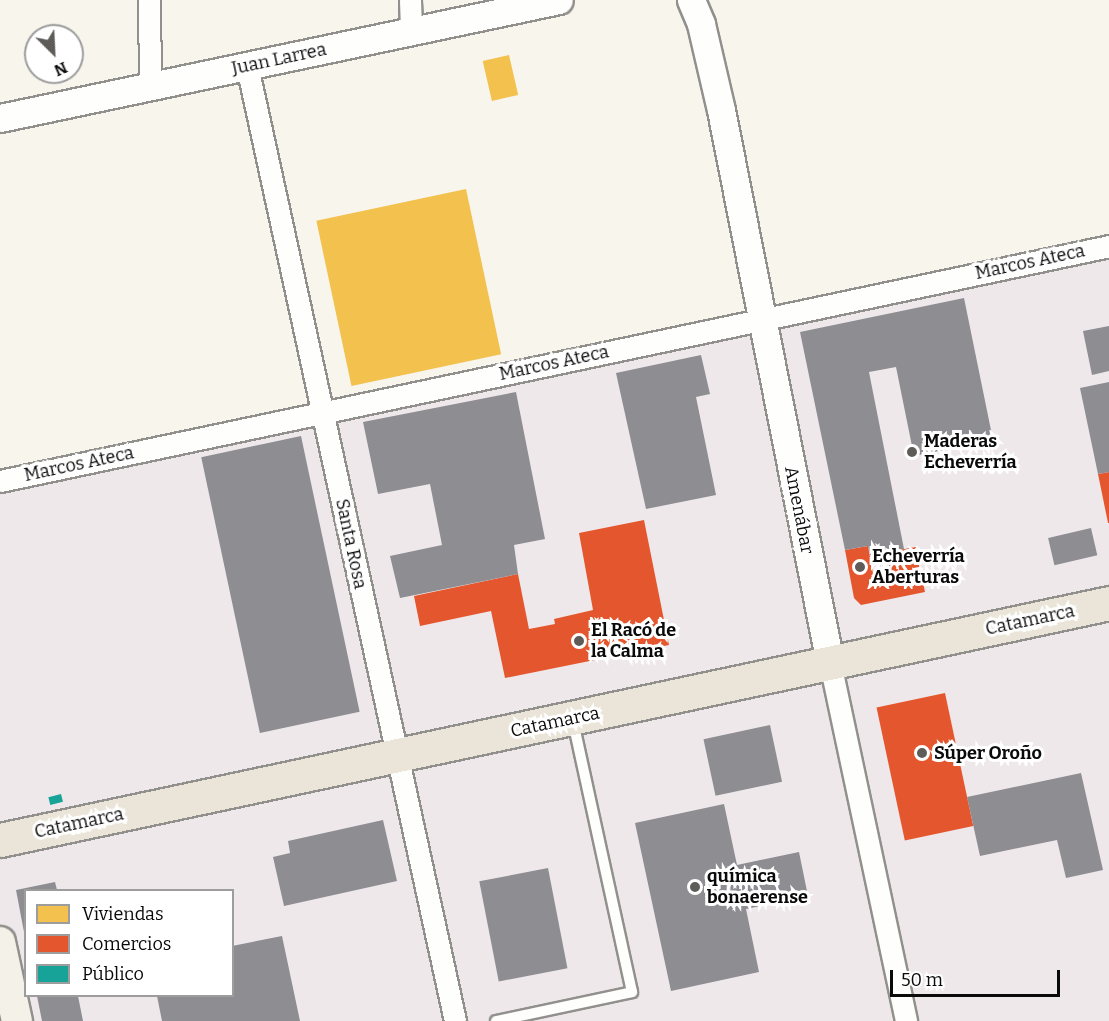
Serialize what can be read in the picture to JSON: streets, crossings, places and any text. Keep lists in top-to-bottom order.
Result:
{
  "streets": {
    "main road": ["Catamarca"],
    "street": [
      "Juan Larrea",
      "Marcos Ateca",
      "Amenábar",
      "Santa Rosa"
    ]
  },
  "crossings": [
    ["Juan Larrea", "Santa Rosa"],
    ["Marcos Ateca", "Amenábar"],
    ["Marcos Ateca", "Santa Rosa"],
    ["Amenábar", "Catamarca"],
    ["Santa Rosa", "Catamarca"]
  ],
  "places": [
    "Maderas Echeverría",
    "Echeverría Aberturas",
    "El Racó de la Calma",
    "Súper Oroño",
    "química bonaerense"
  ],
  "legend": ["Viviendas", "Comercios", "Público"],
  "scale_bar": "50 m",
  "north": "bottom right"
}
